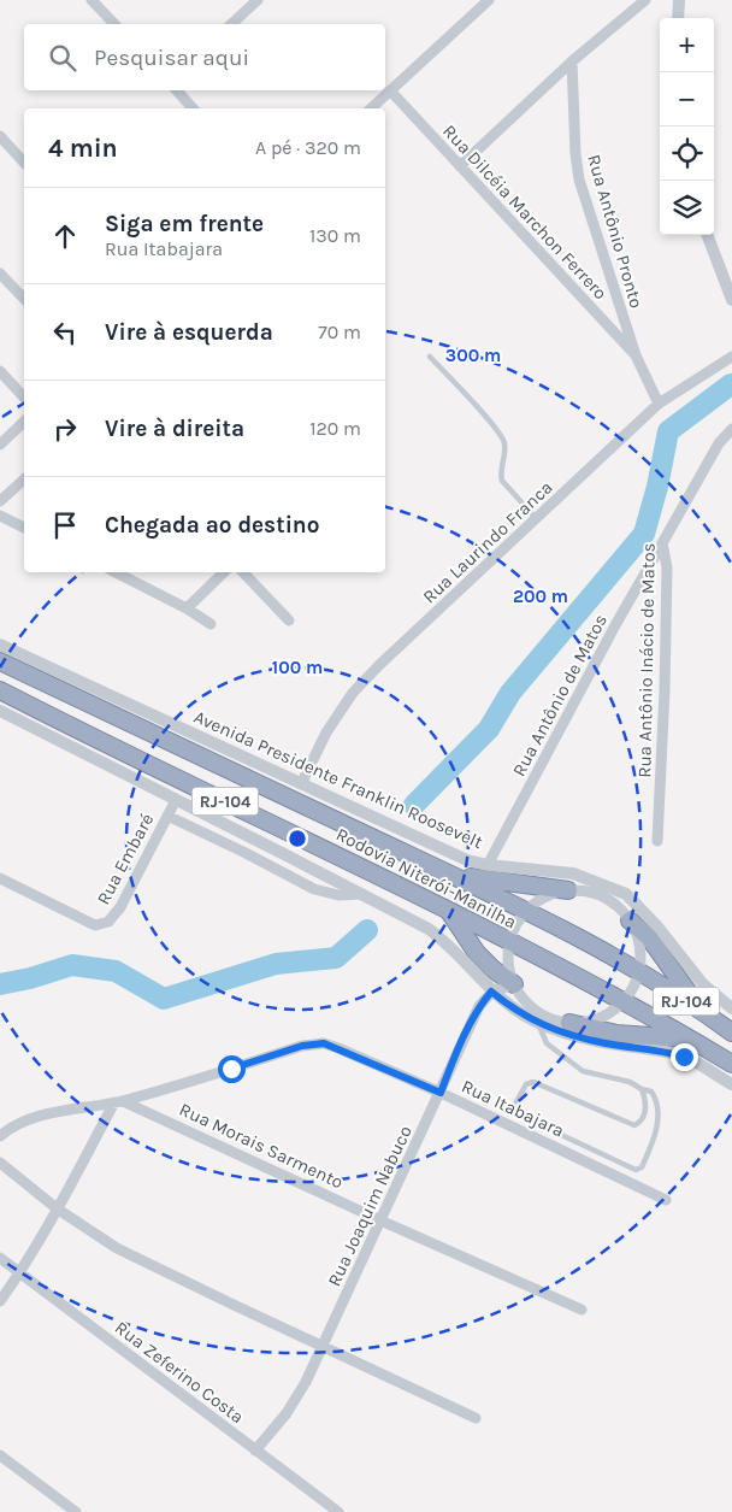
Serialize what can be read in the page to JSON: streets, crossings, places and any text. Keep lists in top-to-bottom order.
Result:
{
  "streets": {
    "highway": ["RJ-104", "Rodovia Niterói-Manilha"],
    "street": [
      "Rua Dilcéia Marchon Ferrero",
      "Rua Antônio Pronto",
      "Rua Laurindo Franca",
      "Rua Antônio Inácio de Matos",
      "Rua Antônio de Matos",
      "Avenida Presidente Franklin Roosevelt",
      "Rua Embaré",
      "Rua Itabajara",
      "Rua Morais Sarmento",
      "Rua Joaquim Nabuco",
      "Rua Zeferino Costa"
    ]
  },
  "crossings": [
    ["Rua Dilcéia Marchon Ferrero", "Rua Antônio Pronto"],
    ["Rua Antônio Pronto", "Rua Laurindo Franca"],
    ["Rua Laurindo Franca", "Avenida Presidente Franklin Roosevelt"],
    ["Rua Antônio Inácio de Matos", "Rua Antônio de Matos"],
    ["Rua Antônio de Matos", "Avenida Presidente Franklin Roosevelt"],
    ["Rua Itabajara", "Rua Morais Sarmento"],
    ["Rua Itabajara", "Rua Joaquim Nabuco"],
    ["Rua Morais Sarmento", "Rua Joaquim Nabuco"],
    ["Rua Joaquim Nabuco", "Rua Zeferino Costa"]
  ],
  "page": {
    "map_buttons": ["+", "−"],
    "search": "Pesquisar aqui",
    "heading": ["4 min", "A pé · 320 m"],
    "list": [
      ["Siga em frente", "Rua Itabajara", "130 m"],
      ["Vire à esquerda", "70 m"],
      ["Vire à direita", "120 m"],
      "Chegada ao destino"
    ]
  },
  "rings": ["300 m", "200 m", "100 m"]
}
